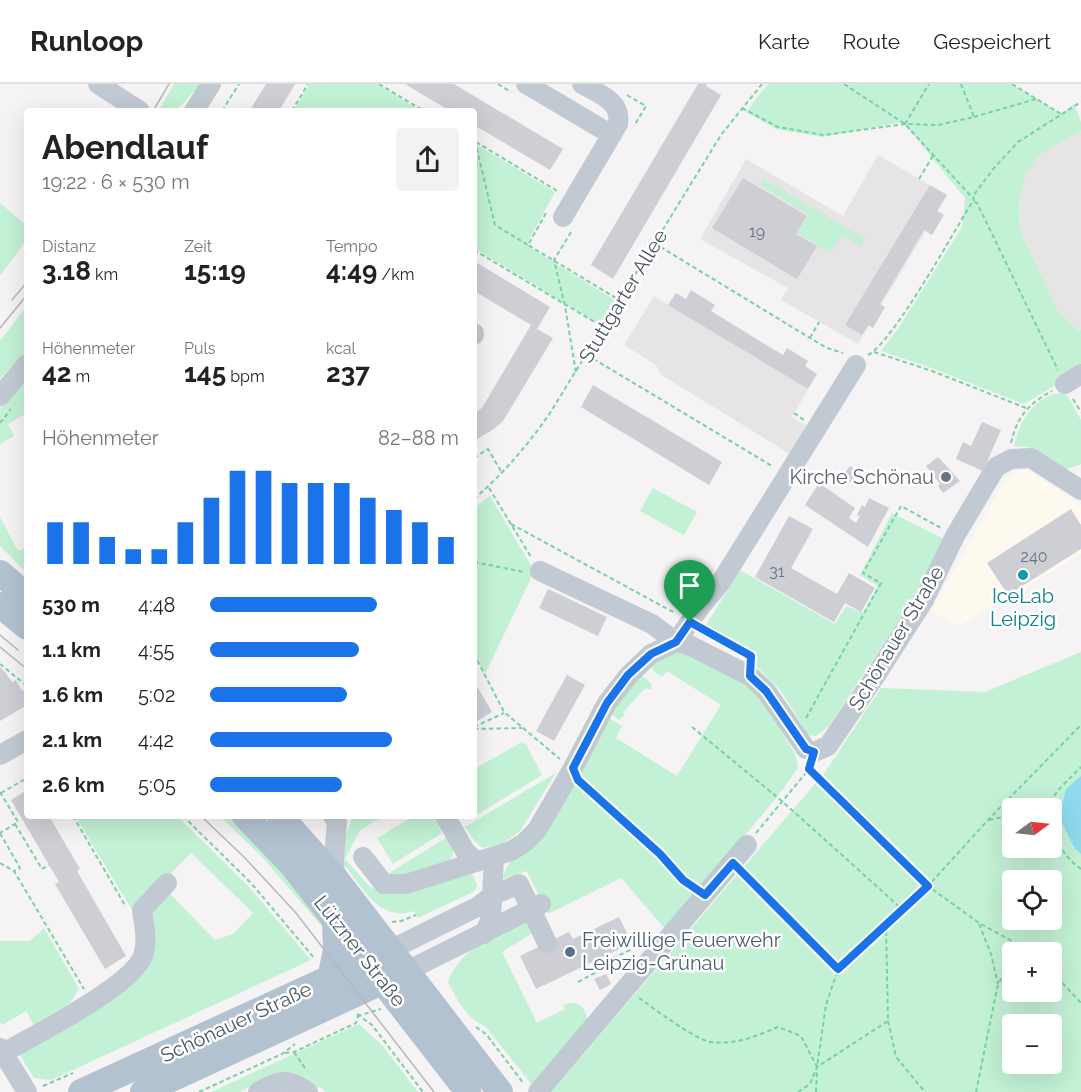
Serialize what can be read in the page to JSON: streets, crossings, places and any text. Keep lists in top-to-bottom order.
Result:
{
  "streets": {
    "main road": ["Schönauer Straße", "Lützner Straße"],
    "path": ["Stuttgarter Allee"]
  },
  "crossings": [
    ["Schönauer Straße", "Lützner Straße"]
  ],
  "places": ["Kirche Schönau", "IceLab Leipzig", "Freiwillige Feuerwehr Leipzig-Grünau"],
  "house_numbers": ["19", "240", "31"],
  "north": "right",
  "page": {
    "header": "Runloop",
    "nav": ["Karte", "Route", "Gespeichert"],
    "heading": ["Abendlauf", "19:22 · 6 × 530 m"],
    "stats": [
      ["Distanz", "3.18 km"],
      ["Zeit", "15:19"],
      ["Tempo", "4:49 /km"],
      ["Höhenmeter", "42 m"],
      ["Puls", "145 bpm"],
      ["kcal", "237"]
    ],
    "chart": ["Höhenmeter", "82–88 m"],
    "list": [
      {
        "name": "530 m",
        "note": "4:48"
      },
      {
        "name": "1.1 km",
        "note": "4:55"
      },
      {
        "name": "1.6 km",
        "note": "5:02"
      },
      {
        "name": "2.1 km",
        "note": "4:42"
      },
      {
        "name": "2.6 km",
        "note": "5:05"
      }
    ],
    "map_buttons": ["+", "−"]
  }
}
